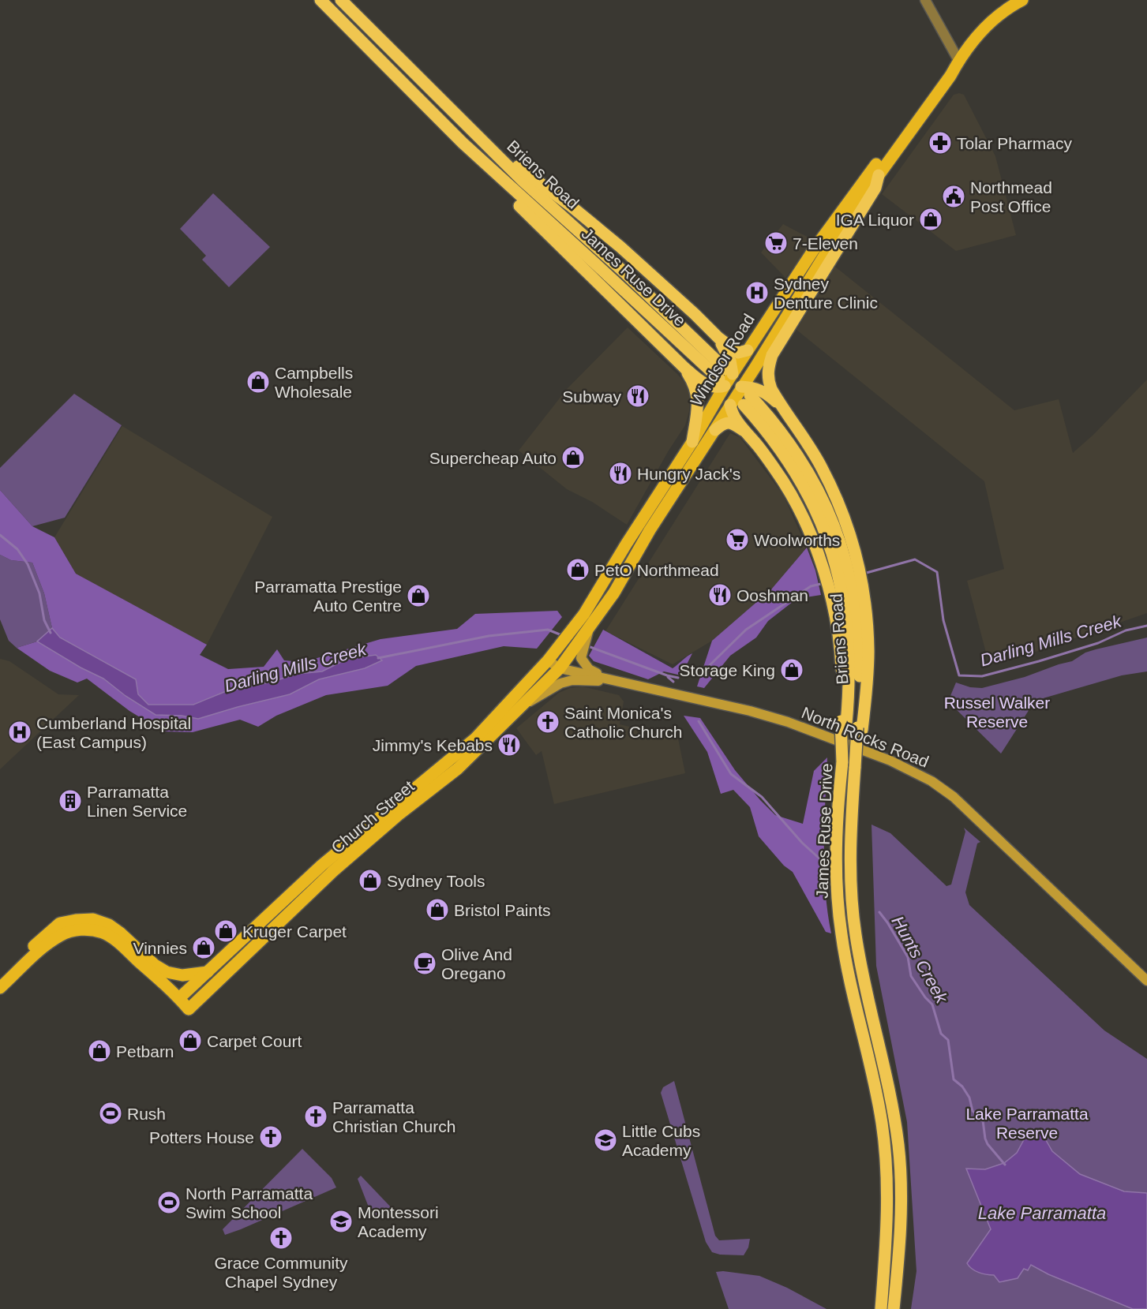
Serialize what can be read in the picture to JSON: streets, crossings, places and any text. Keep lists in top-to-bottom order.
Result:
{
  "streets": {
    "highway": ["Briens Road", "James Ruse Drive"],
    "main road": ["Windsor Road", "North Rocks Road", "Church Street"]
  },
  "crossings": [
    ["Briens Road", "James Ruse Drive"],
    ["Briens Road", "Windsor Road"],
    ["James Ruse Drive", "Windsor Road"],
    ["Windsor Road", "Church Street"],
    ["North Rocks Road", "Church Street"]
  ],
  "water": ["Darling Mills Creek", "Hunts Creek", "Lake Parramatta"],
  "parks": ["Russel Walker Reserve", "Lake Parramatta Reserve"],
  "places": {
    "pharmacy": ["Tolar Pharmacy"],
    "public building": ["Northmead Post Office"],
    "shop": [
      "IGA Liquor",
      "Campbells Wholesale",
      "Supercheap Auto",
      "PetO Northmead",
      "Parramatta Prestige Auto Centre",
      "Storage King",
      "Sydney Tools",
      "Bristol Paints",
      "Kruger Carpet",
      "Vinnies",
      "Carpet Court",
      "Petbarn"
    ],
    "supermarket": ["7-Eleven", "Woolworths"],
    "hospital": ["Sydney Denture Clinic", "Cumberland Hospital (East Campus)"],
    "restaurant": [
      "Subway",
      "Hungry Jack's",
      "Ooshman",
      "Jimmy's Kebabs"
    ],
    "church": [
      "Saint Monica's Catholic Church",
      "Parramatta Christian Church",
      "Potters House",
      "Grace Community Chapel Sydney"
    ],
    "building": ["Parramatta Linen Service"],
    "cafe": ["Olive And Oregano"],
    "sports": ["Rush", "North Parramatta Swim School"],
    "school or university": ["Little Cubs Academy", "Montessori Academy"]
  }
}
